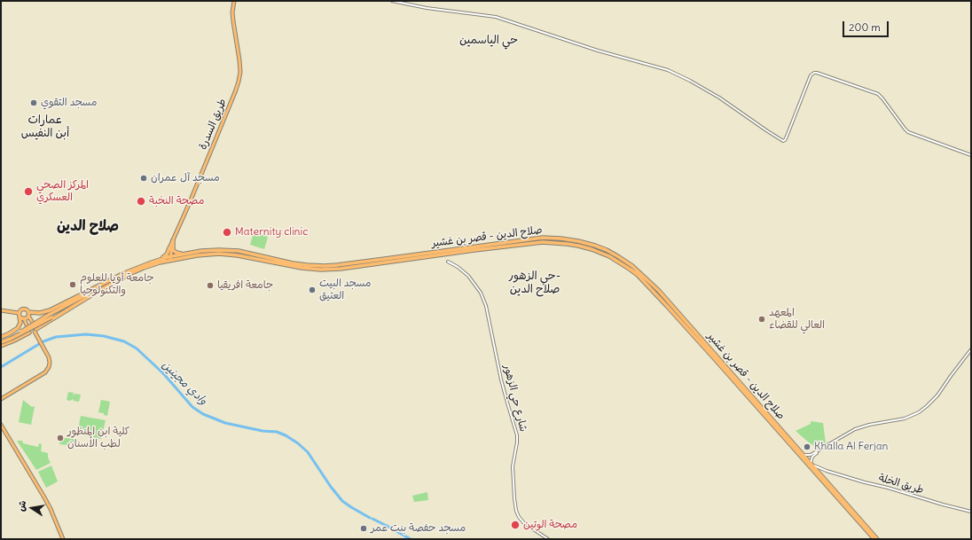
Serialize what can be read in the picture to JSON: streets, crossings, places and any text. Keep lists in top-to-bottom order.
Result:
{
  "streets": {
    "highway": ["صلاح الدين - قصر بن غشير"],
    "main road": ["طريق السدرة"],
    "street": ["شارع حي الزهور", "طريق الخلة"]
  },
  "crossings": [
    ["طريق السدرة", "صلاح الدين - قصر بن غشير"],
    ["صلاح الدين - قصر بن غشير", "طريق الخلة"]
  ],
  "districts": [
    "حي الياسمين",
    "عمارات أبن النفيس",
    "صلاح الدين",
    "حي الزهور- صلاح الدين"
  ],
  "water": ["وادي مجينين"],
  "places": [
    "مسجد التقوي",
    "مسجد آل عمران",
    "المركز الصحي العسكري",
    "مصحة النخبة",
    "Maternity clinic",
    "جامعة أويا للعلوم والتكنولوجيا",
    "جامعة افريقيا",
    "مسجد البيت العتيق",
    "المعهد العالي للقضاء",
    "كلية ابن المنظور لطب الأسنان",
    "Khalla Al Ferjan",
    "مصحة الوتين",
    "مسجد حفصة بنت عمر"
  ],
  "scale_bar": "200 m",
  "north": "left"
}
